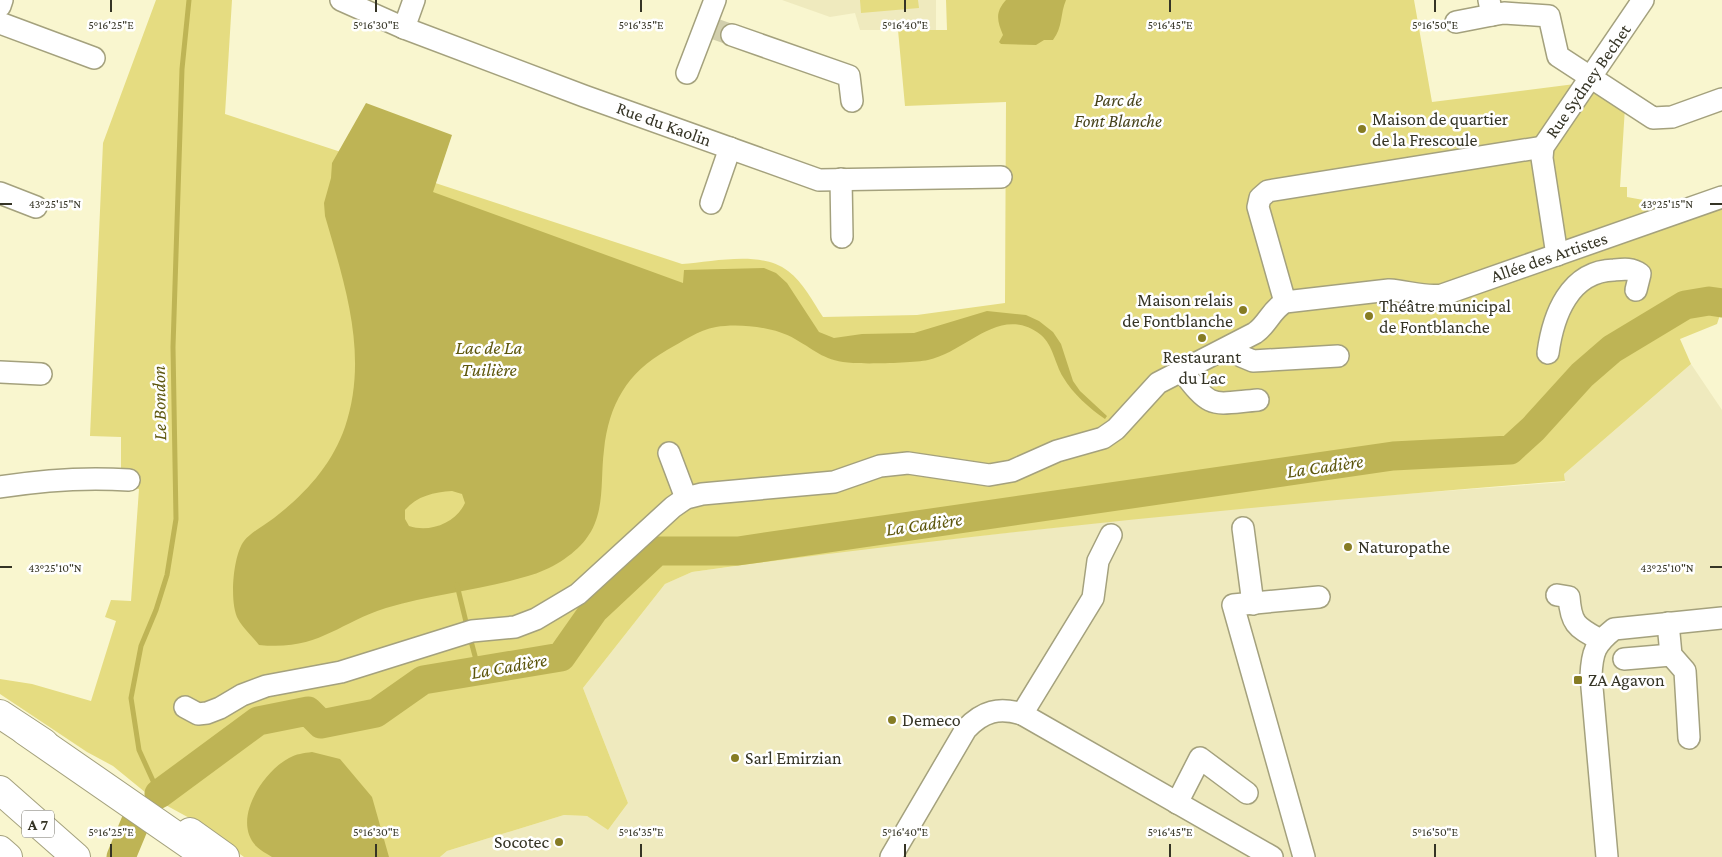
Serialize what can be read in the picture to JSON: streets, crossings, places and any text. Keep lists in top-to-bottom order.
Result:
{
  "streets": {
    "main road": ["A 7"],
    "street": ["Rue Sydney Bechet", "Rue du Kaolin", "Allée des Artistes"]
  },
  "crossings": [
    ["Rue Sydney Bechet", "Allée des Artistes"]
  ],
  "water": ["Lac de La Tuilière", "Le Bondon", "La Cadière"],
  "parks": ["Parc de Font Blanche"],
  "places": {
    "other": [
      "Maison de quartier de la Frescoule",
      "Maison relais de Fontblanche",
      "Théâtre municipal de Fontblanche",
      "Restaurant du Lac",
      "Naturopathe",
      "Demeco",
      "Sarl Emirzian",
      "Socotec"
    ],
    "transit": ["ZA Agavon"]
  },
  "coordinates": [
    "5°16'25\"E",
    "5°16'30\"E",
    "5°16'35\"E",
    "5°16'40\"E",
    "5°16'45\"E",
    "5°16'50\"E",
    "43°25'15\"N",
    "43°25'10\"N"
  ]
}
